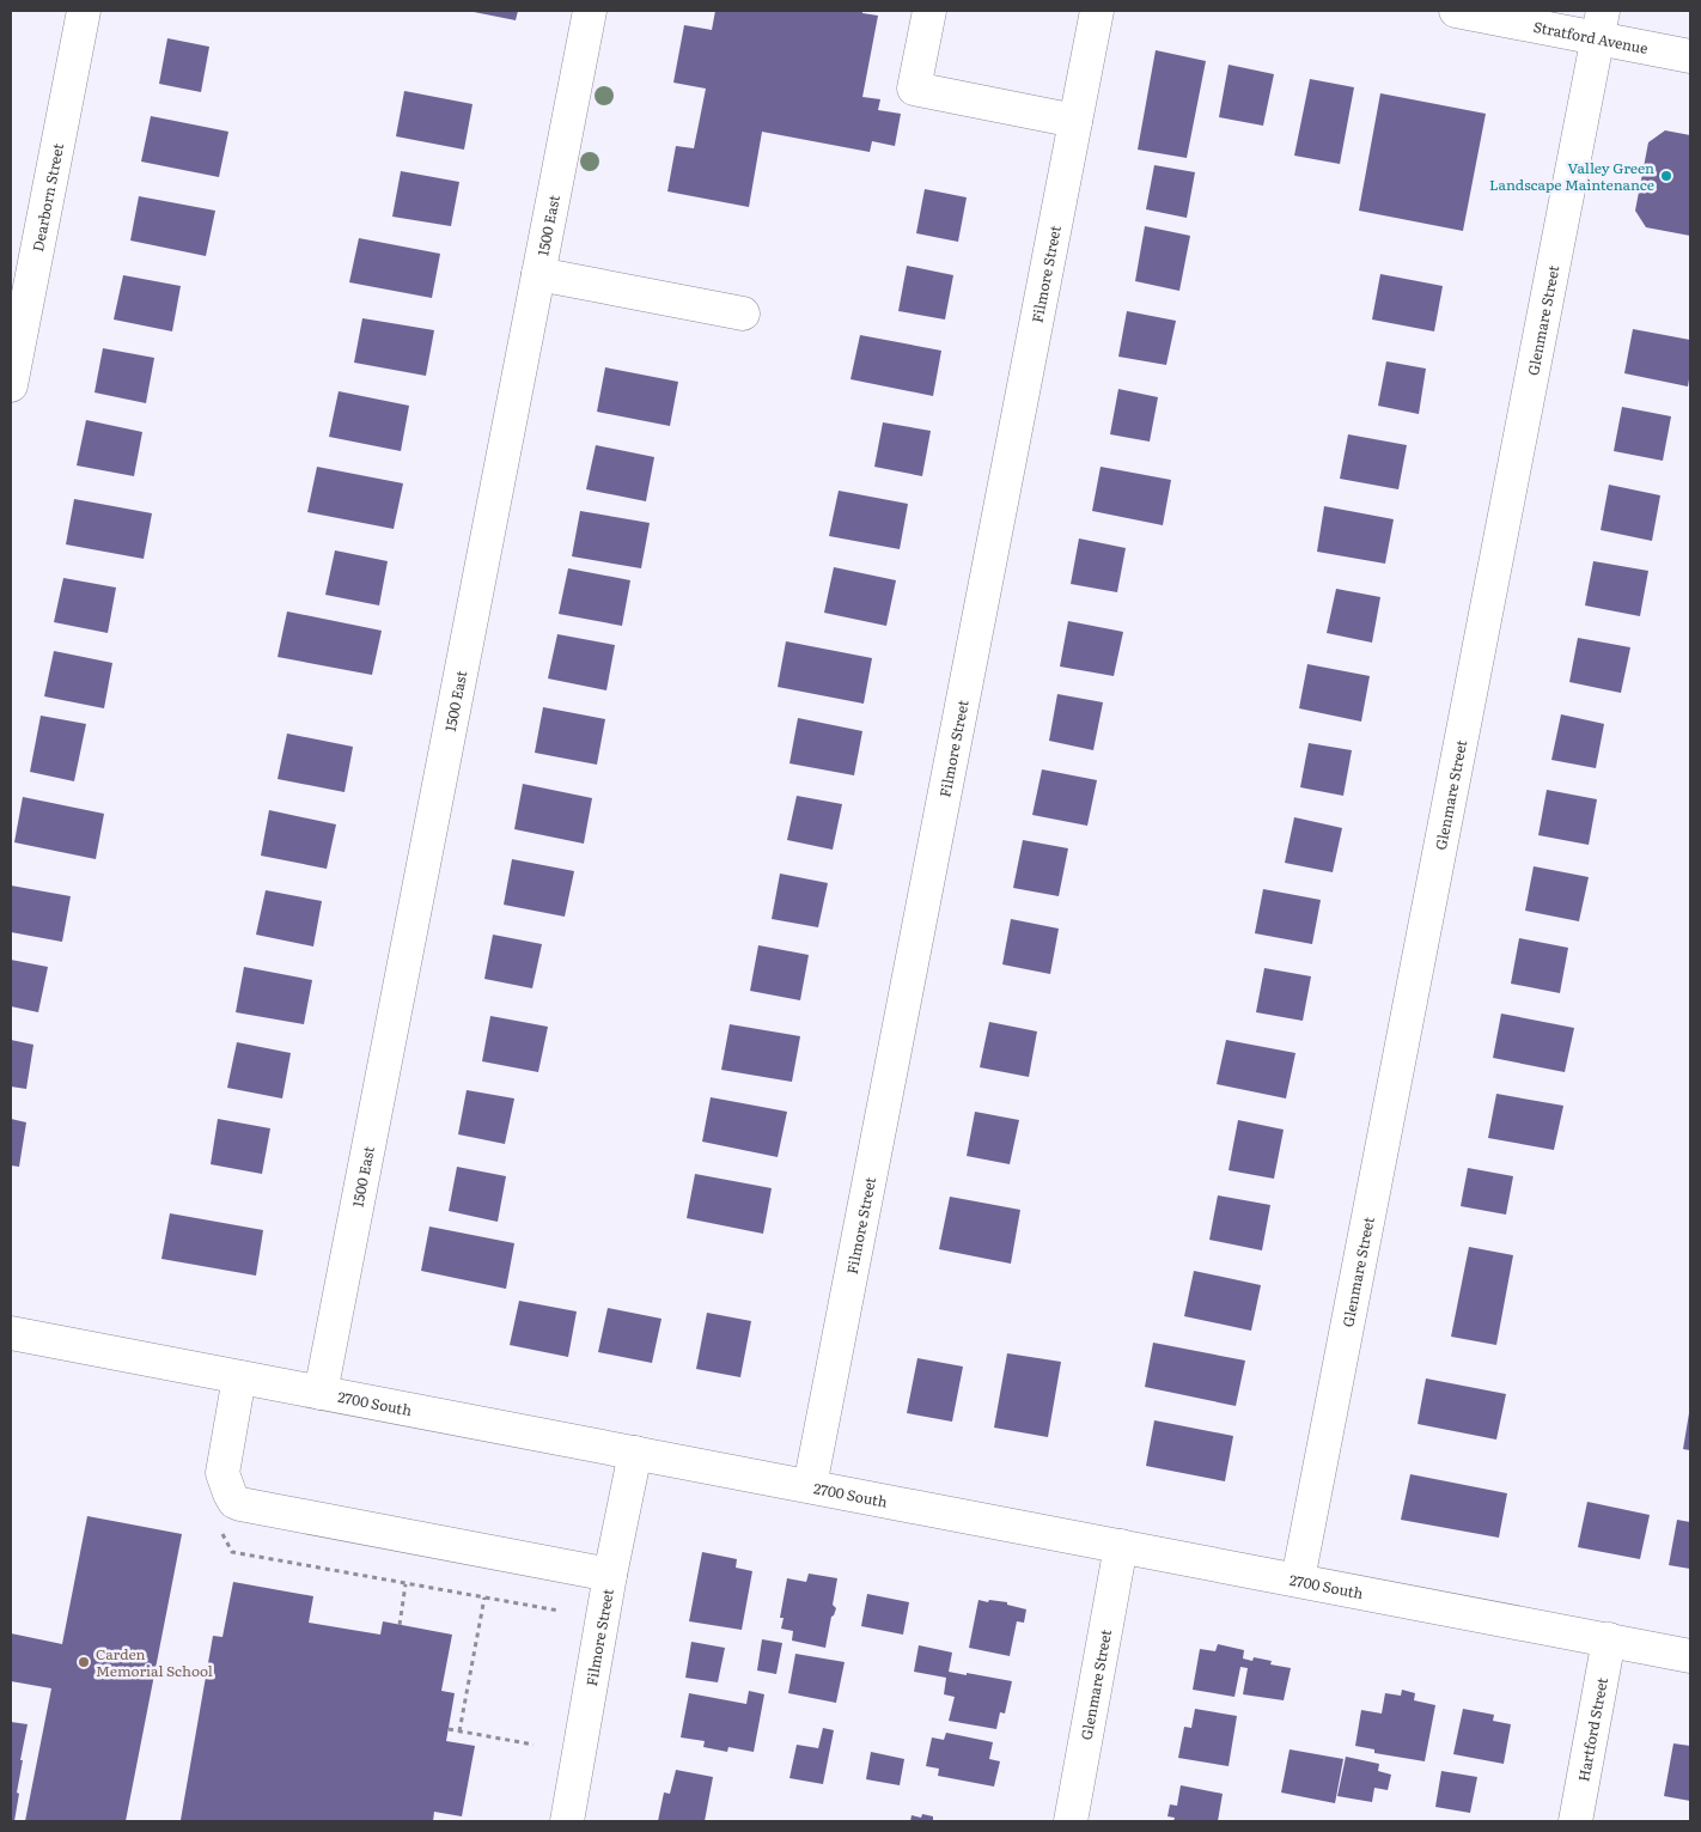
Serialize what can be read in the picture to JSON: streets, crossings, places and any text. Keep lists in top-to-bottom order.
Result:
{
  "streets": {
    "street": [
      "Stratford Avenue",
      "Dearborn Street",
      "1500 East",
      "Filmore Street",
      "Glenmare Street",
      "2700 South",
      "Hartford Street"
    ]
  },
  "crossings": [
    ["Stratford Avenue", "Glenmare Street"],
    ["1500 East", "2700 South"],
    ["Filmore Street", "2700 South"],
    ["Glenmare Street", "2700 South"],
    ["2700 South", "Hartford Street"]
  ],
  "places": ["Valley Green Landscape Maintenance", "Carden Memorial School"]
}
